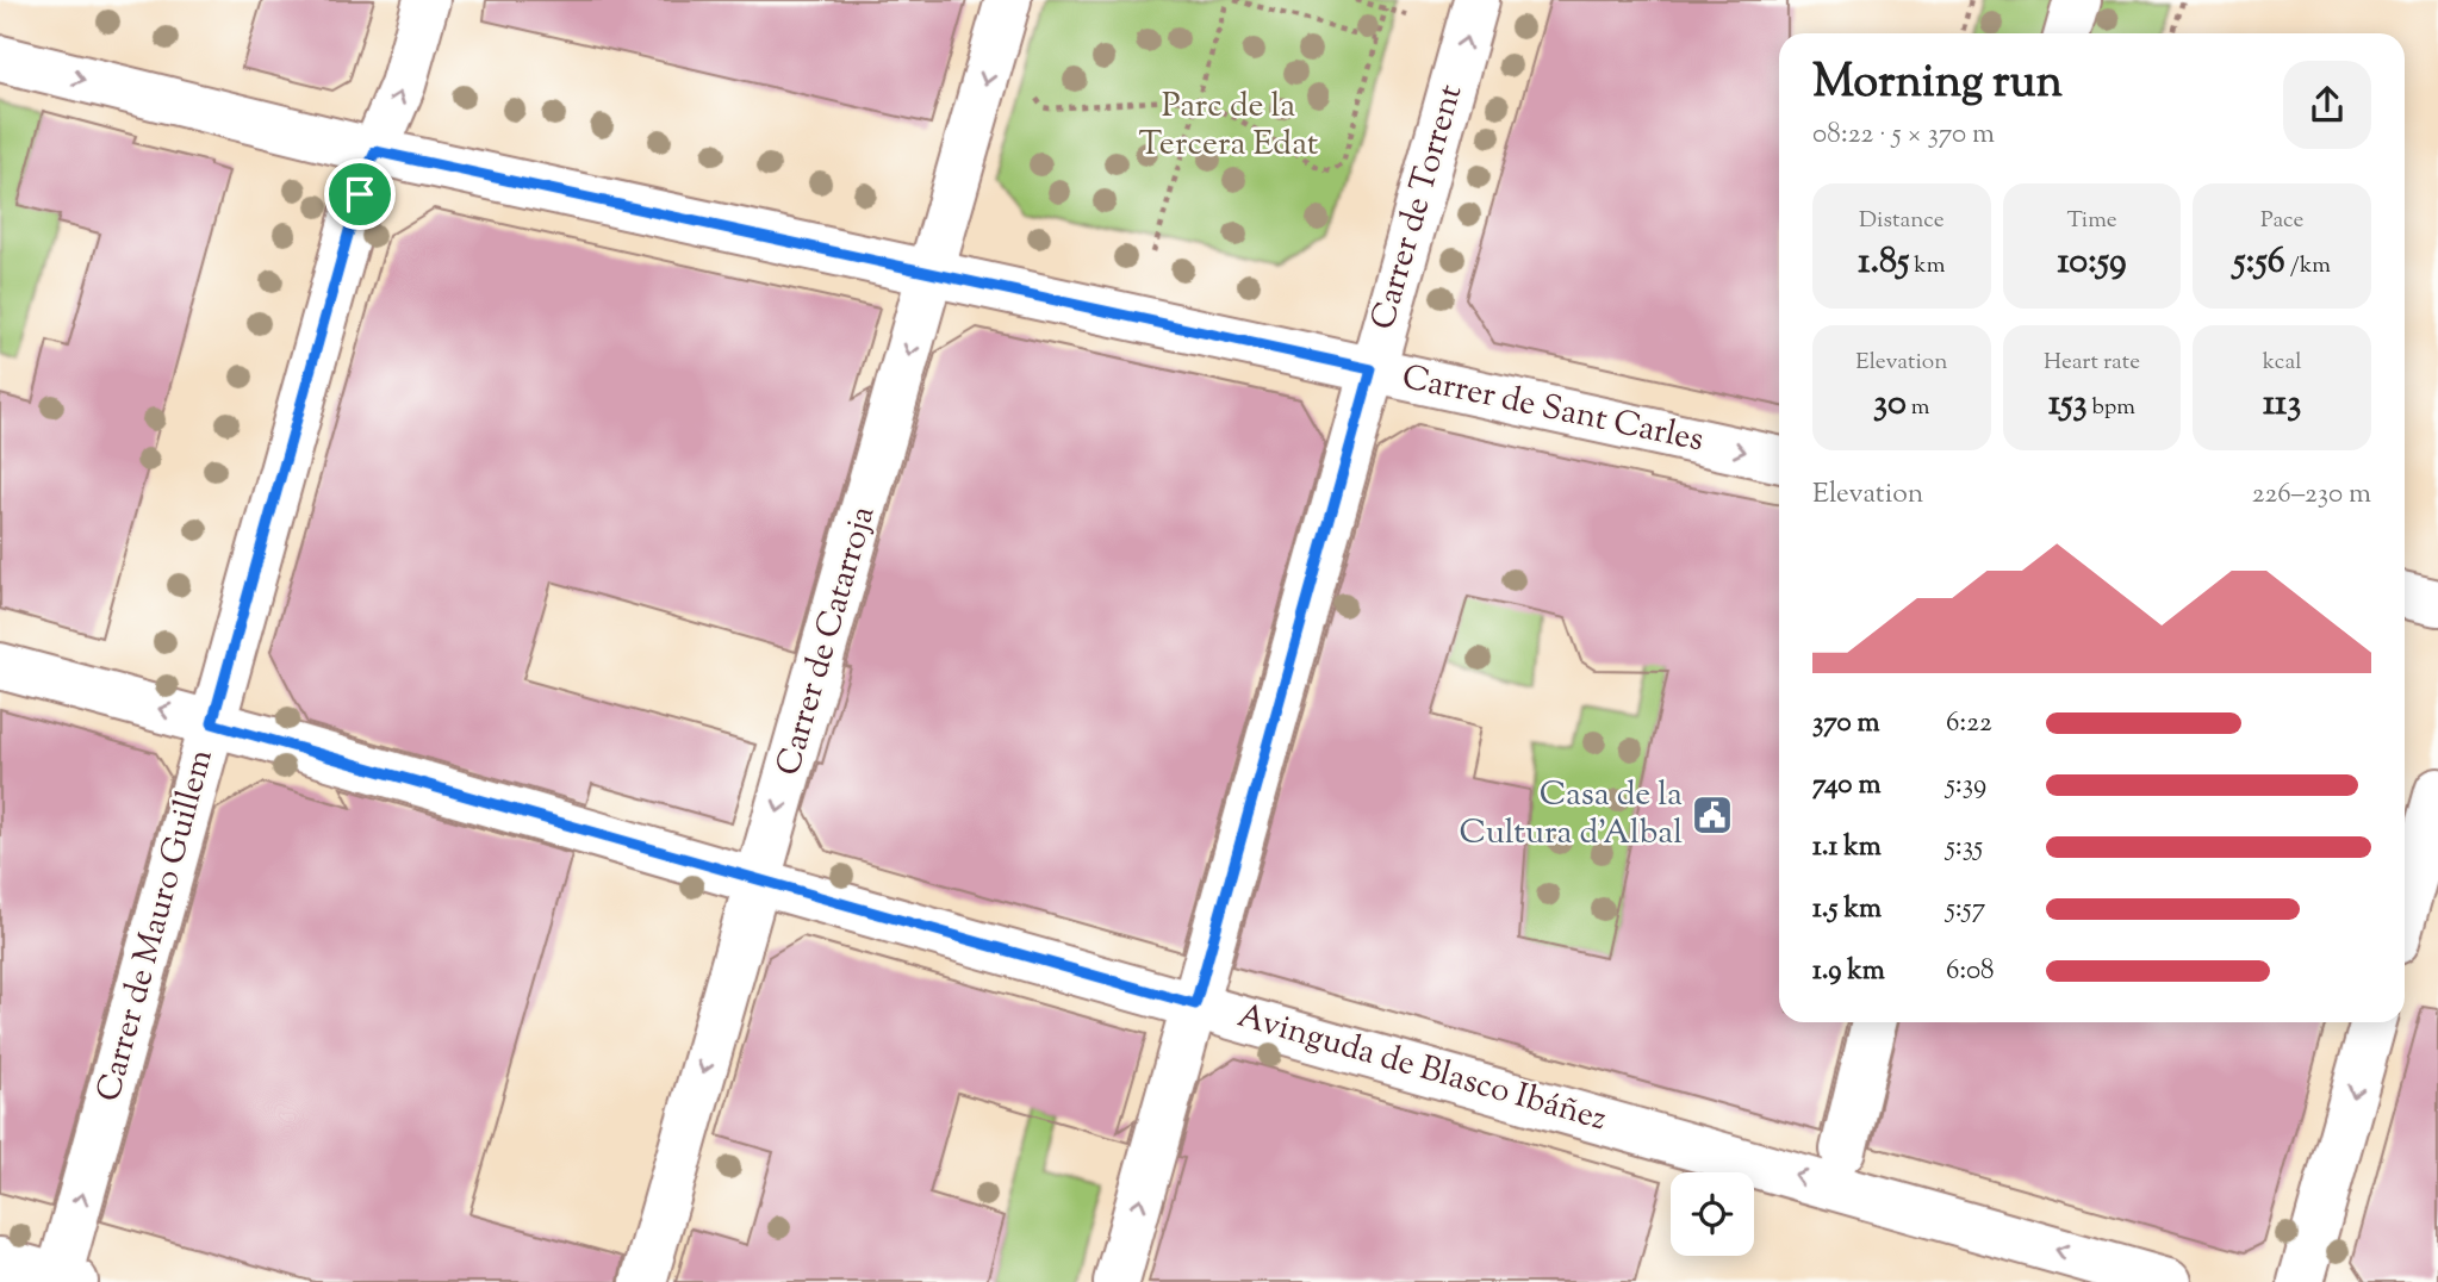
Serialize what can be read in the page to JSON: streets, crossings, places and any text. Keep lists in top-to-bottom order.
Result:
{
  "streets": {
    "street": [
      "Carrer de Torrent",
      "Carrer de Sant Carles",
      "Carrer de Catarroja",
      "Carrer de Mauro Guillem",
      "Avinguda de Blasco Ibáñez"
    ]
  },
  "crossings": [
    ["Carrer de Torrent", "Carrer de Sant Carles"],
    ["Carrer de Torrent", "Avinguda de Blasco Ibáñez"],
    ["Carrer de Sant Carles", "Carrer de Catarroja"],
    ["Carrer de Sant Carles", "Carrer de Mauro Guillem"],
    ["Carrer de Catarroja", "Avinguda de Blasco Ibáñez"],
    ["Carrer de Mauro Guillem", "Avinguda de Blasco Ibáñez"]
  ],
  "one_way": [
    "Carrer de Torrent",
    "Carrer de Sant Carles",
    "Carrer de Catarroja",
    "Carrer de Mauro Guillem",
    "Avinguda de Blasco Ibáñez"
  ],
  "parks": ["Parc de la Tercera Edat"],
  "places": {
    "public building": ["Casa de la Cultura d'Albal"]
  },
  "page": {
    "heading": ["Morning run", "08:22 · 5 × 370 m"],
    "stats": [
      ["Distance", "1.85 km"],
      ["Time", "10:59"],
      ["Pace", "5:56 /km"],
      ["Elevation", "30 m"],
      ["Heart rate", "153 bpm"],
      ["kcal", "113"]
    ],
    "chart": ["Elevation", "226–230 m"],
    "list": [
      {
        "name": "370 m",
        "note": "6:22"
      },
      {
        "name": "740 m",
        "note": "5:39"
      },
      {
        "name": "1.1 km",
        "note": "5:35"
      },
      {
        "name": "1.5 km",
        "note": "5:57"
      },
      {
        "name": "1.9 km",
        "note": "6:08"
      }
    ]
  }
}
